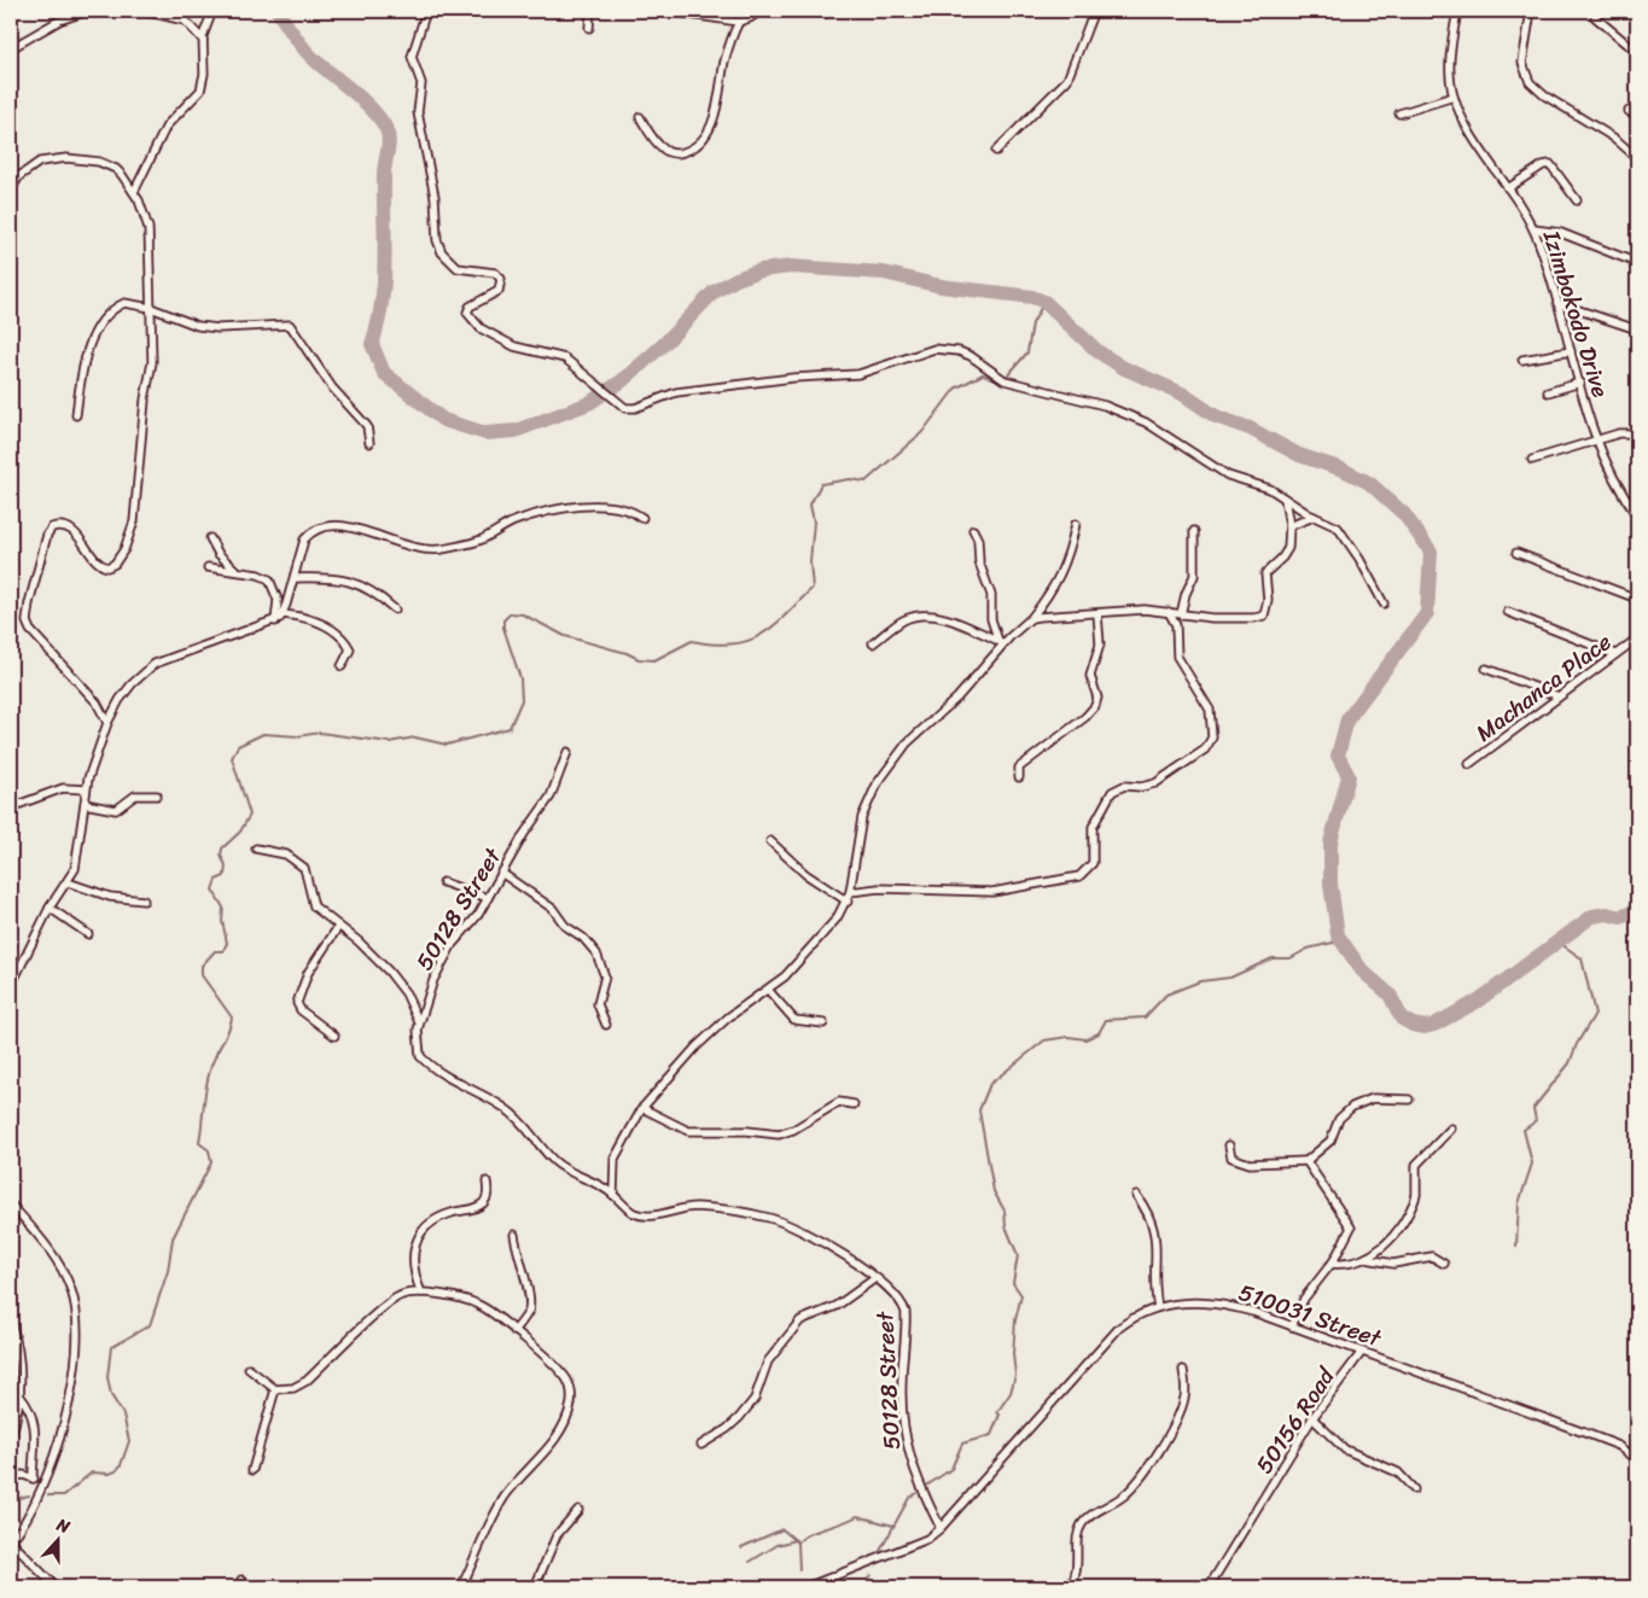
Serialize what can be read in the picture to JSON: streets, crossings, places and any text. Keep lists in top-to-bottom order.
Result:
{
  "streets": {
    "street": [
      "Izimbokodo Drive",
      "Machanca Place",
      "50128 Street",
      "510031 Street",
      "50156 Road"
    ]
  },
  "crossings": [
    ["50128 Street", "510031 Street"],
    ["510031 Street", "50156 Road"]
  ],
  "north": "top"
}
